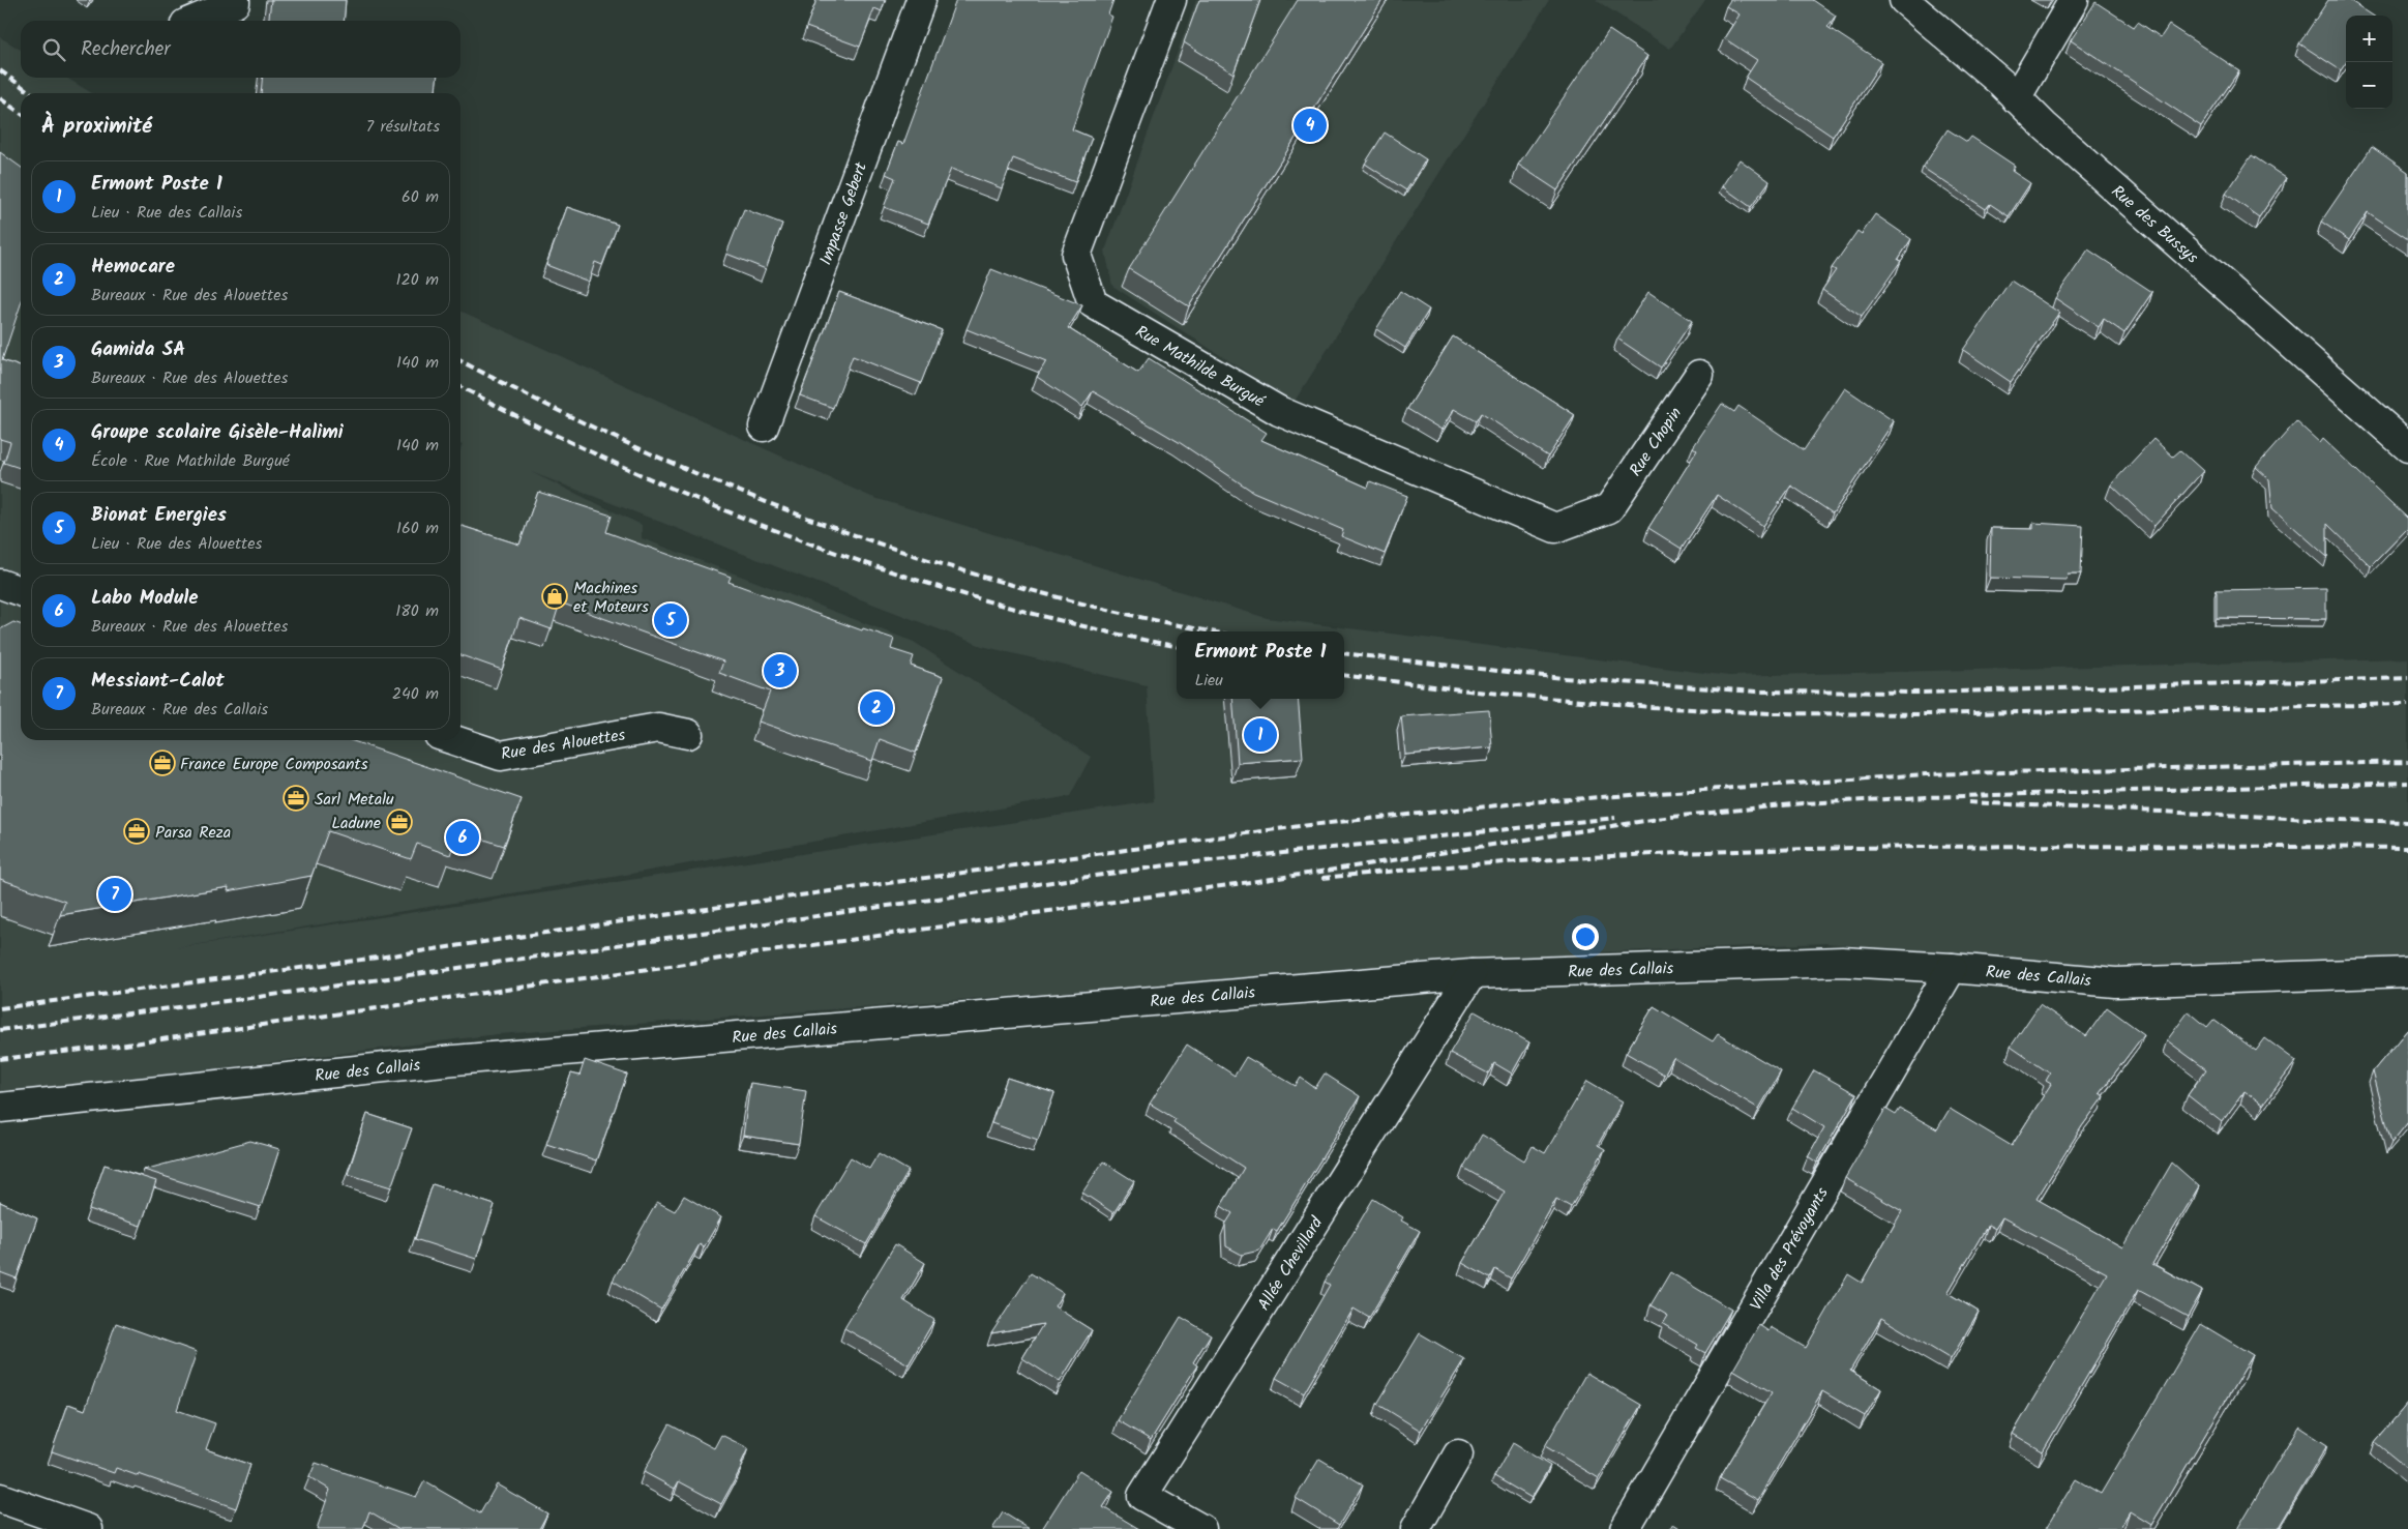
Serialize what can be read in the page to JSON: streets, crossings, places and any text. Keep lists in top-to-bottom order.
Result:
{
  "streets": {
    "street": [
      "Impasse Gebert",
      "Rue des Bussys",
      "Rue Mathilde Burgué",
      "Rue Chopin",
      "Rue des Alouettes",
      "Rue des Callais",
      "Villa des Prévoyants",
      "Allée Chevillard"
    ]
  },
  "crossings": [
    ["Rue Mathilde Burgué", "Rue Chopin"],
    ["Rue des Callais", "Villa des Prévoyants"],
    ["Rue des Callais", "Allée Chevillard"]
  ],
  "places": {
    "shop": ["Machines et Moteurs"],
    "office": [
      "France Europe Composants",
      "Sarl Metalu",
      "Ladune",
      "Parsa Reza"
    ]
  },
  "page": {
    "map_buttons": ["+", "−"],
    "search": "Rechercher",
    "heading": ["À proximité", "7 résultats"],
    "pins": [
      "4",
      "5",
      "3",
      "2",
      "1",
      "6",
      "7"
    ],
    "list": [
      {
        "mark": "1",
        "name": "Ermont Poste 1",
        "note": "Lieu · Rue des Callais",
        "value": "60 m"
      },
      {
        "mark": "2",
        "name": "Hemocare",
        "note": "Bureaux · Rue des Alouettes",
        "value": "120 m"
      },
      {
        "mark": "3",
        "name": "Gamida SA",
        "note": "Bureaux · Rue des Alouettes",
        "value": "140 m"
      },
      {
        "mark": "4",
        "name": "Groupe scolaire Gisèle-Halimi",
        "note": "École · Rue Mathilde Burgué",
        "value": "140 m"
      },
      {
        "mark": "5",
        "name": "Bionat Energies",
        "note": "Lieu · Rue des Alouettes",
        "value": "160 m"
      },
      {
        "mark": "6",
        "name": "Labo Module",
        "note": "Bureaux · Rue des Alouettes",
        "value": "180 m"
      },
      {
        "mark": "7",
        "name": "Messiant-Calot",
        "note": "Bureaux · Rue des Callais",
        "value": "240 m"
      }
    ],
    "popup": ["Ermont Poste 1", "Lieu"]
  }
}
